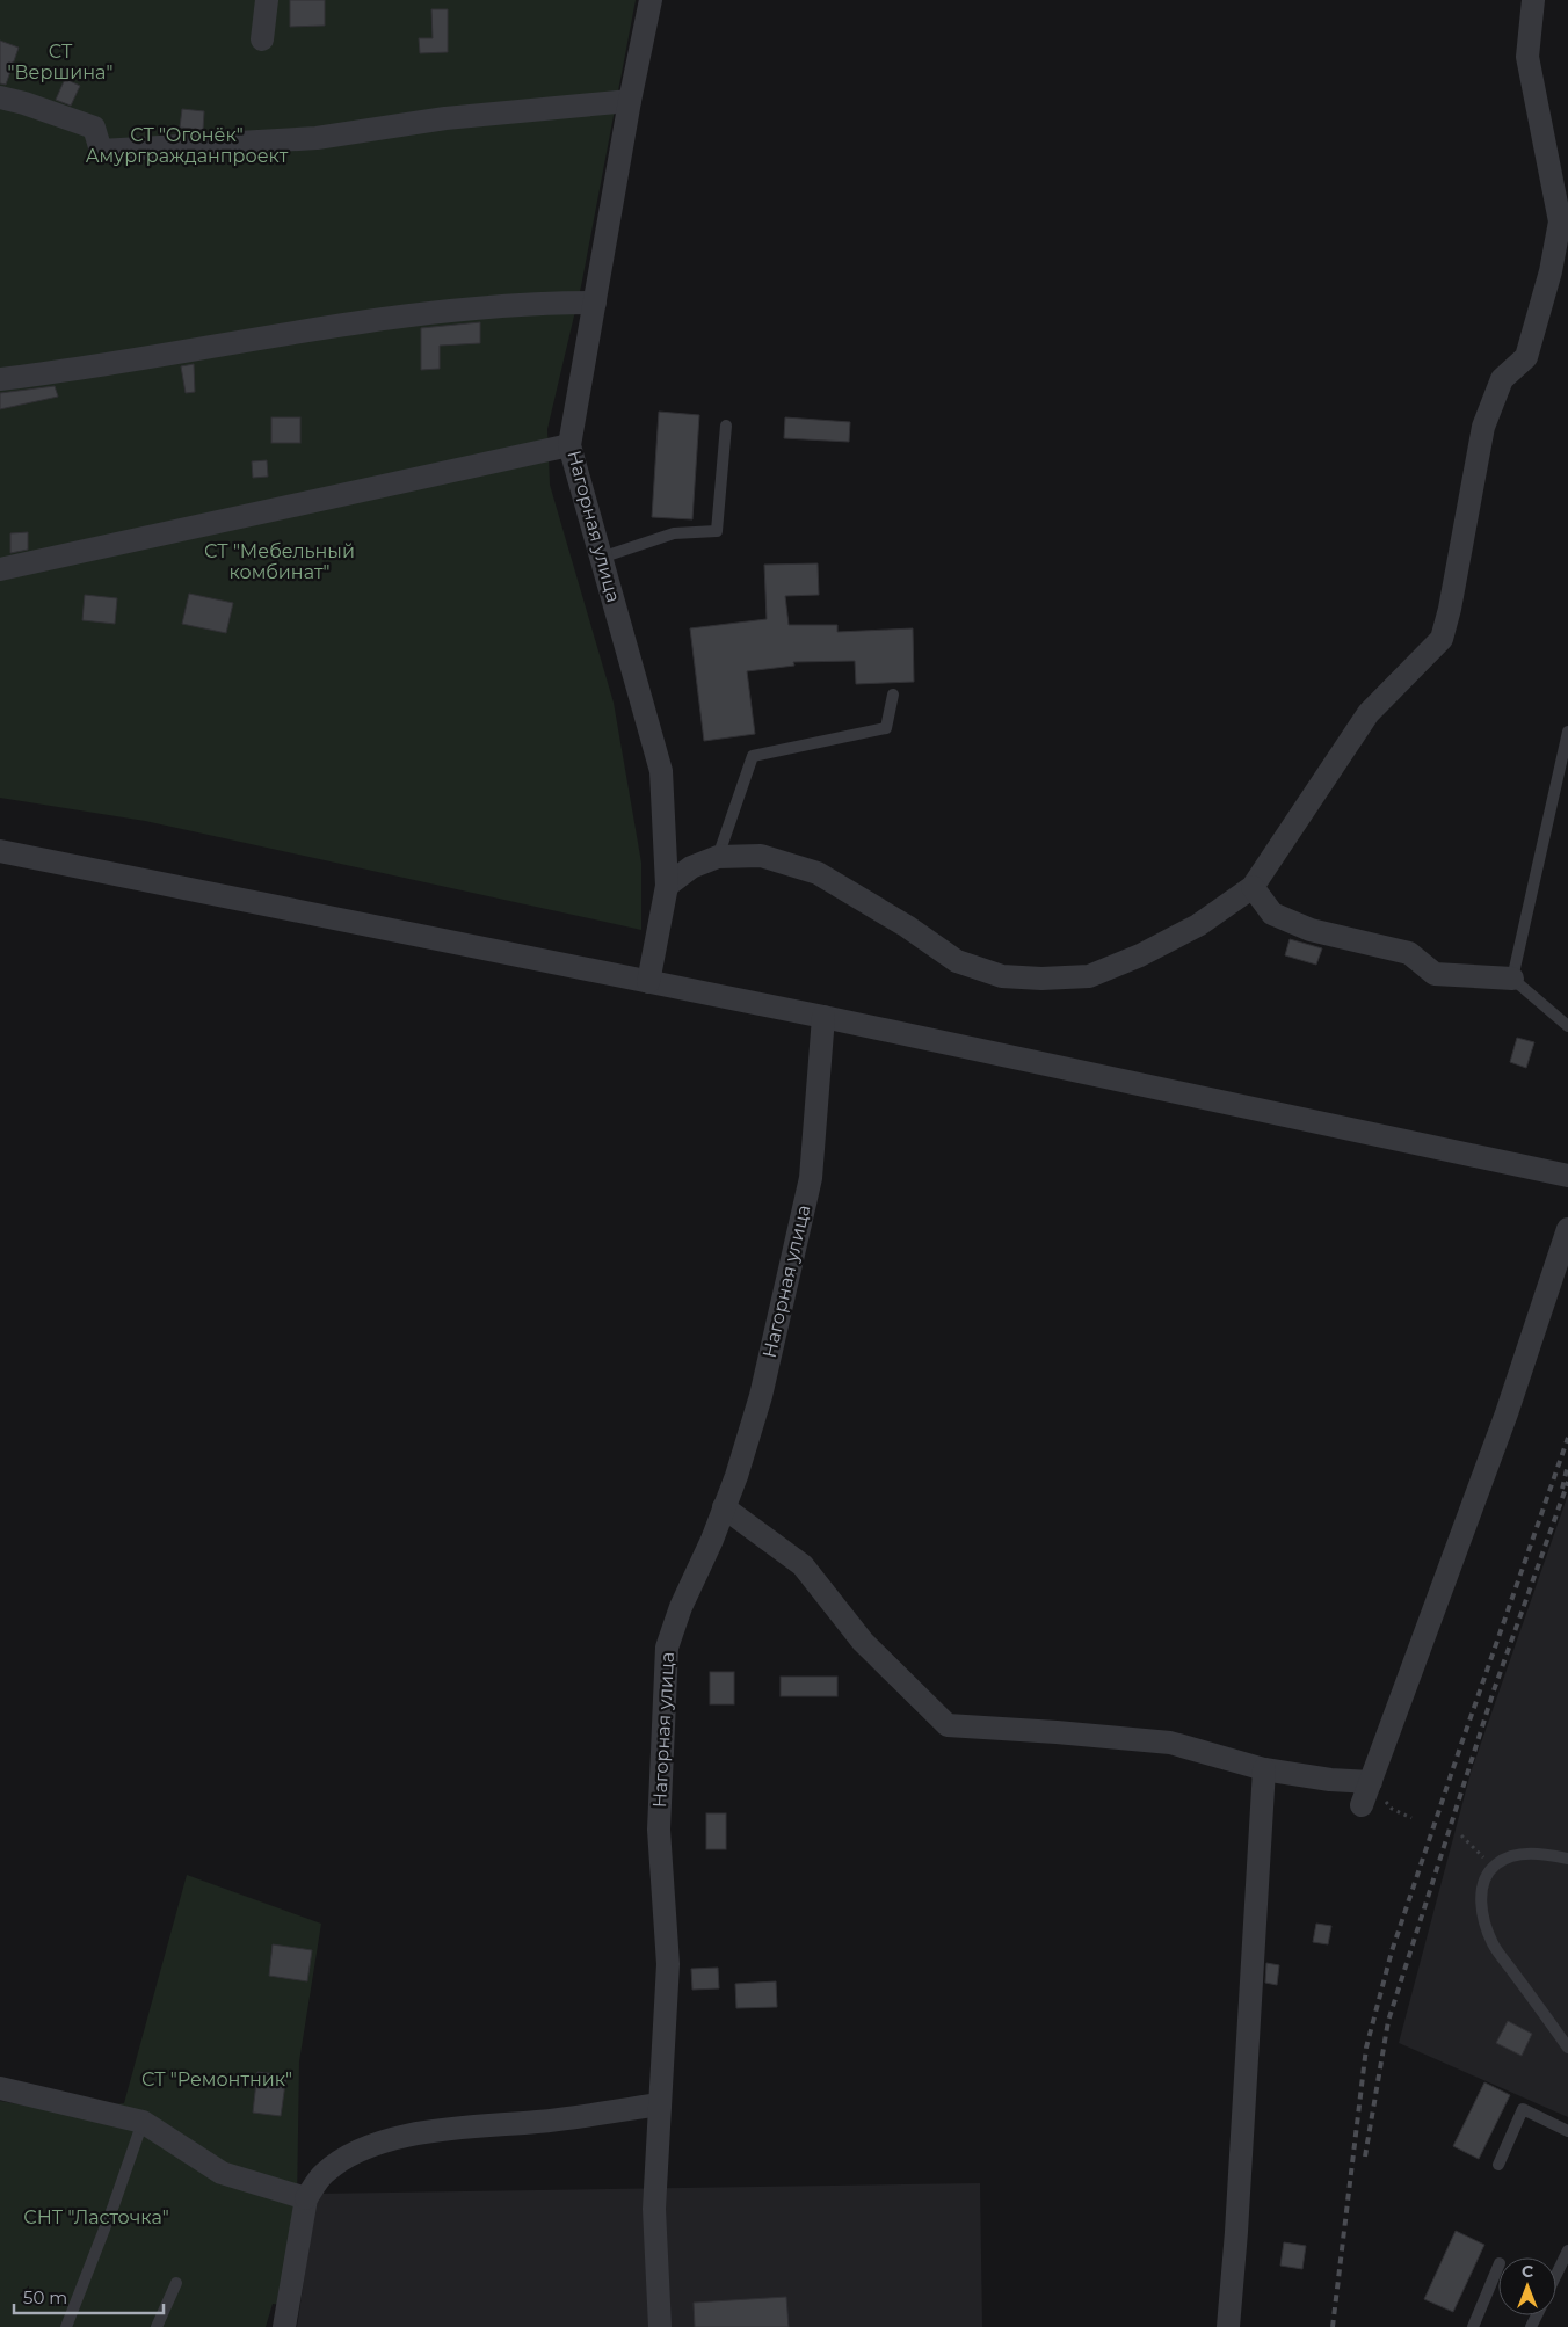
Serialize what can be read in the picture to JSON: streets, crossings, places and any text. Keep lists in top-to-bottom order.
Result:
{
  "streets": {
    "street": ["Нагорная улица"]
  },
  "parks": [
    "СТ \"Вершина\"",
    "СТ \"Огонёк\" Амургражданпроект",
    "СТ \"Мебельный комбинат\"",
    "СТ \"Ремонтник\"",
    "СНТ \"Ласточка\""
  ],
  "scale_bar": "50 m",
  "north": "top"
}
